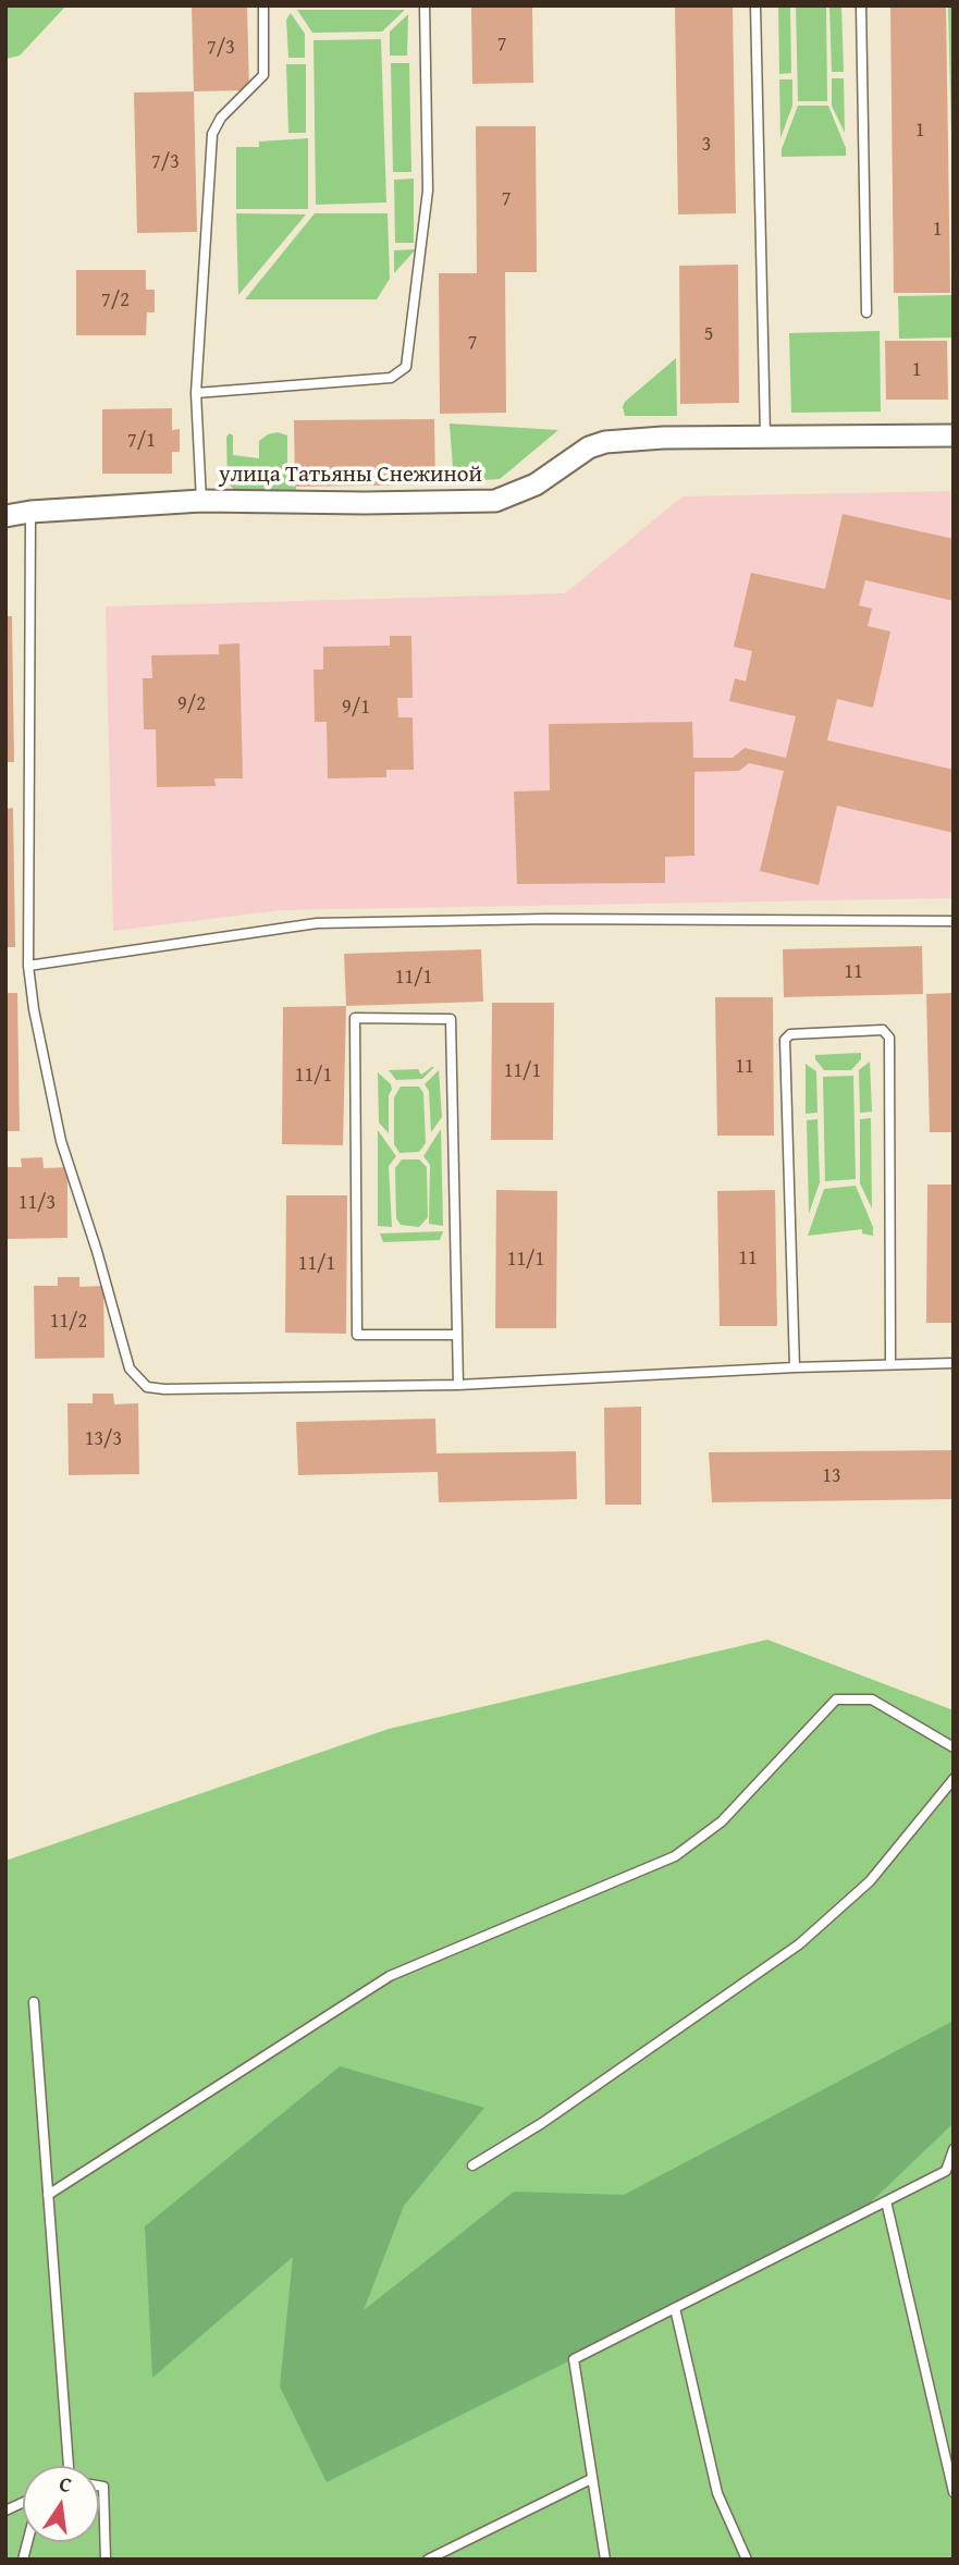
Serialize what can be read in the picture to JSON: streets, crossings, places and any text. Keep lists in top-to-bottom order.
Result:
{
  "streets": {
    "street": ["улица Татьяны Снежиной"]
  },
  "house_numbers": [
    "7",
    "7/3",
    "1",
    "3",
    "7/3",
    "7",
    "1",
    "7/2",
    "5",
    "7",
    "1",
    "7/1",
    "9/2",
    "9/1",
    "11",
    "11/1",
    "11",
    "11/1",
    "11/1",
    "11/3",
    "11",
    "11/1",
    "11/1",
    "11/2",
    "13/3",
    "13"
  ],
  "north": "top"
}
